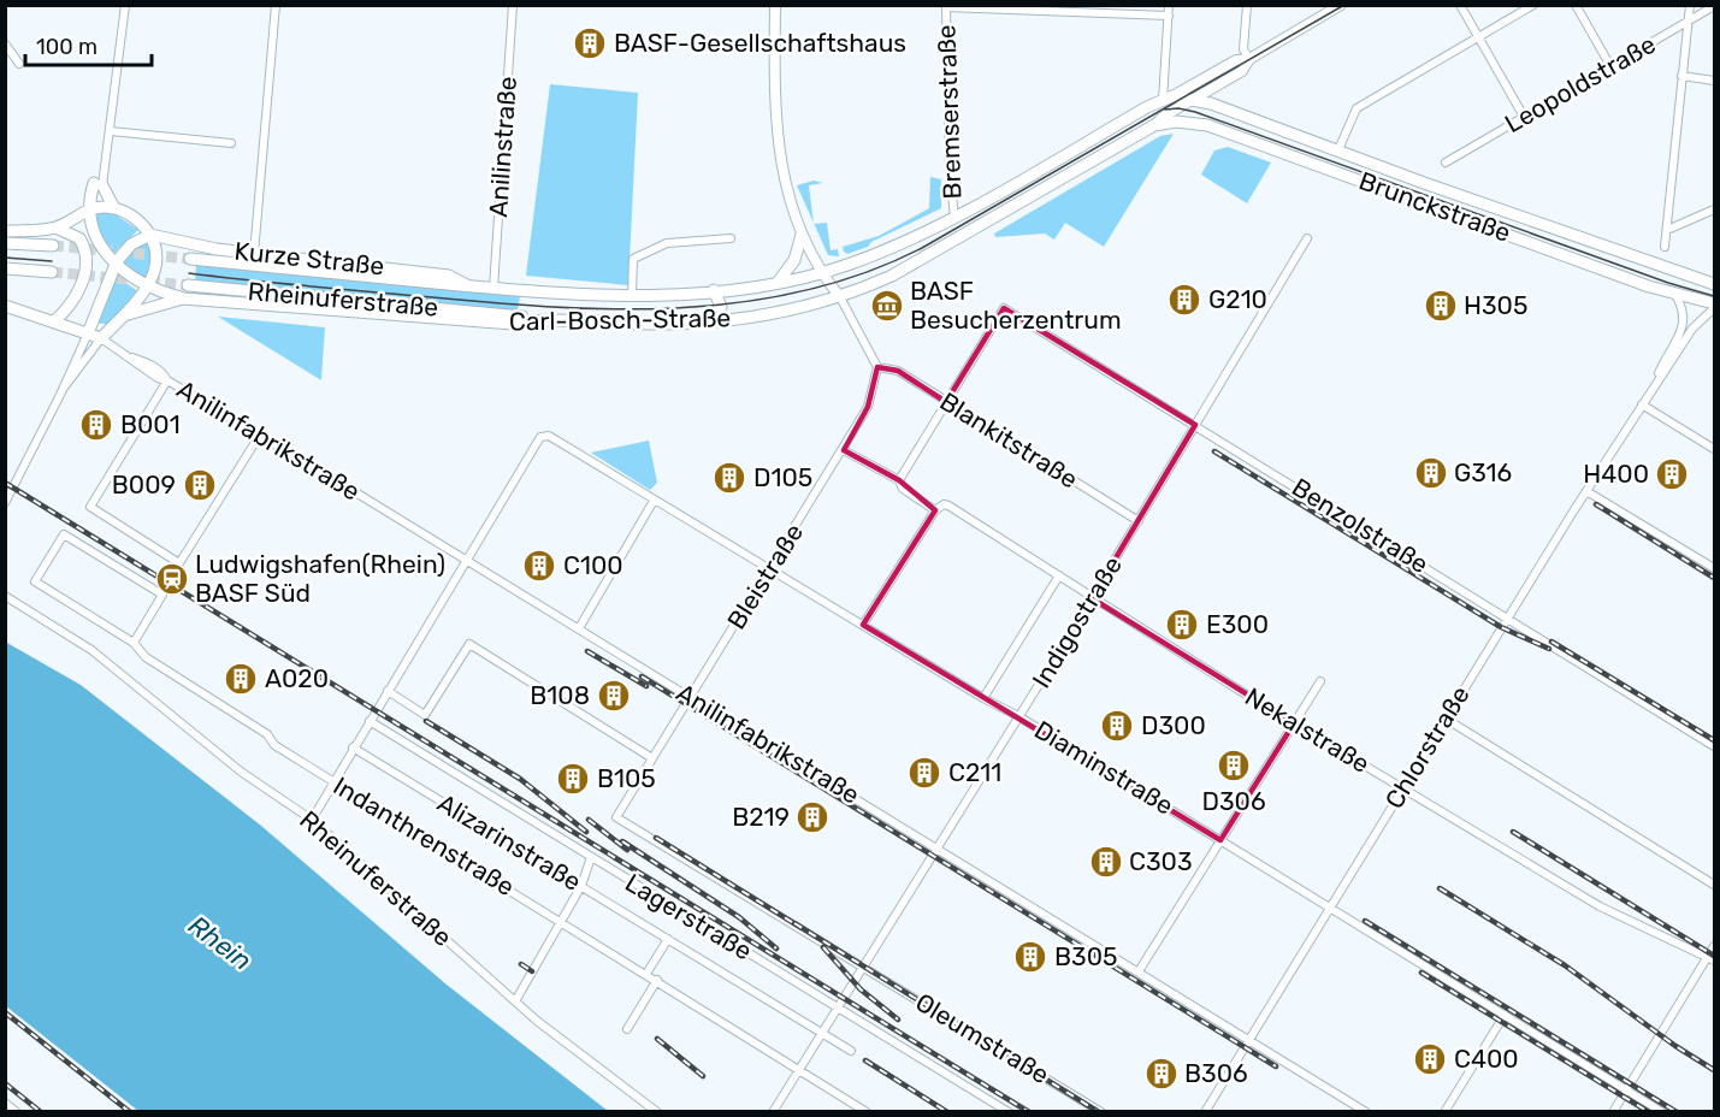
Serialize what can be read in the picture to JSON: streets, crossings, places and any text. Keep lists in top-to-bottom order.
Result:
{
  "streets": {
    "main road": [
      "Brunckstraße",
      "Kurze Straße",
      "Rheinuferstraße",
      "Carl-Bosch-Straße"
    ],
    "street": [
      "Leopoldstraße",
      "Bremserstraße",
      "Anilinstraße",
      "Anilinfabrikstraße",
      "Blankitstraße",
      "Benzolstraße",
      "Bleistraße",
      "Indigostraße",
      "Nekalstraße",
      "Chlorstraße",
      "Diaminstraße",
      "Indanthrenstraße",
      "Alizarinstraße",
      "Lagerstraße",
      "Oleumstraße"
    ]
  },
  "crossings": [
    ["Bremserstraße", "Carl-Bosch-Straße"],
    ["Anilinstraße", "Carl-Bosch-Straße"],
    ["Brunckstraße", "Carl-Bosch-Straße"],
    ["Kurze Straße", "Rheinuferstraße"],
    ["Kurze Straße", "Carl-Bosch-Straße"],
    ["Rheinuferstraße", "Carl-Bosch-Straße"],
    ["Anilinfabrikstraße", "Bleistraße"],
    ["Anilinfabrikstraße", "Indigostraße"],
    ["Anilinfabrikstraße", "Chlorstraße"],
    ["Anilinfabrikstraße", "Diaminstraße"],
    ["Blankitstraße", "Benzolstraße"],
    ["Blankitstraße", "Bleistraße"],
    ["Blankitstraße", "Indigostraße"],
    ["Benzolstraße", "Indigostraße"],
    ["Benzolstraße", "Chlorstraße"],
    ["Bleistraße", "Diaminstraße"],
    ["Bleistraße", "Oleumstraße"],
    ["Indigostraße", "Nekalstraße"],
    ["Indigostraße", "Diaminstraße"],
    ["Indigostraße", "Indanthrenstraße"],
    ["Indigostraße", "Alizarinstraße"],
    ["Indigostraße", "Lagerstraße"],
    ["Indigostraße", "Oleumstraße"],
    ["Nekalstraße", "Chlorstraße"],
    ["Chlorstraße", "Diaminstraße"]
  ],
  "water": ["Rhein"],
  "places": {
    "building": [
      "BASF-Gesellschaftshaus",
      "G210",
      "H305",
      "B001",
      "G316",
      "H400",
      "D105",
      "B009",
      "C100",
      "E300",
      "A020",
      "B108",
      "D300",
      "D306",
      "C211",
      "B105",
      "B219",
      "C303",
      "B305",
      "C400",
      "B306"
    ],
    "museum": ["BASF Besucherzentrum"],
    "station": ["Ludwigshafen(Rhein) BASF Süd"]
  },
  "scale_bar": "100 m"
}
